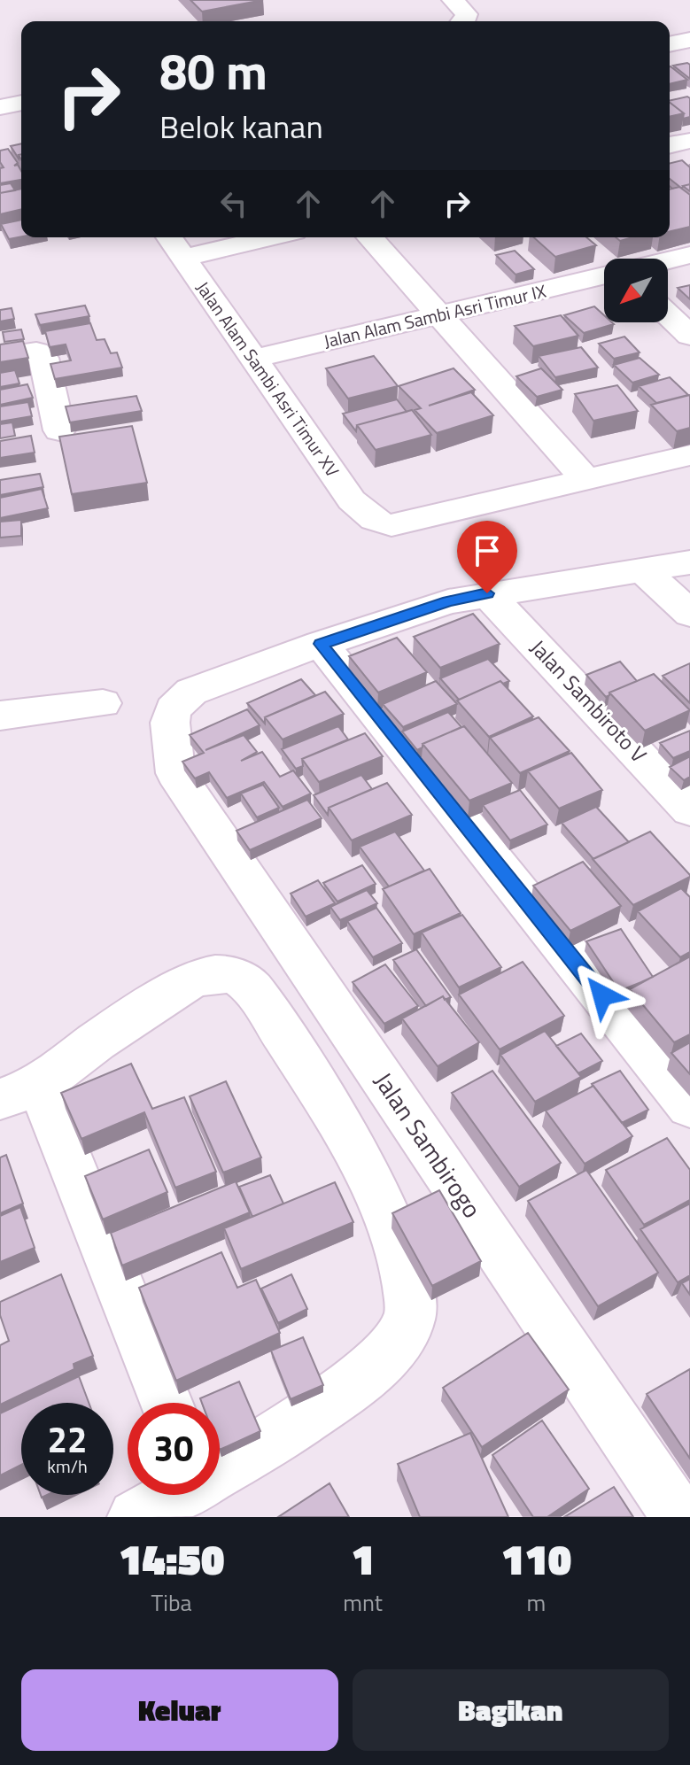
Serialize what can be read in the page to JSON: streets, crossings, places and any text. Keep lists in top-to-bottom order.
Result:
{
  "streets": {
    "street": [
      "Jalan Alam Sambi Asri Timur IX",
      "Jalan Alam Sambi Asri Timur XV",
      "Jalan Sambiroto V",
      "Jalan Sambirogo"
    ]
  },
  "crossings": [
    ["Jalan Alam Sambi Asri Timur IX", "Jalan Alam Sambi Asri Timur XV"]
  ],
  "north": "bottom left",
  "page": {
    "turn": ["80 m", "Belok kanan"],
    "speed": "22 km/h",
    "limit": "30",
    "eta": [
      "14:50",
      "Tiba",
      "1",
      "mnt",
      "110",
      "m"
    ],
    "buttons": ["Keluar", "Bagikan"]
  }
}
